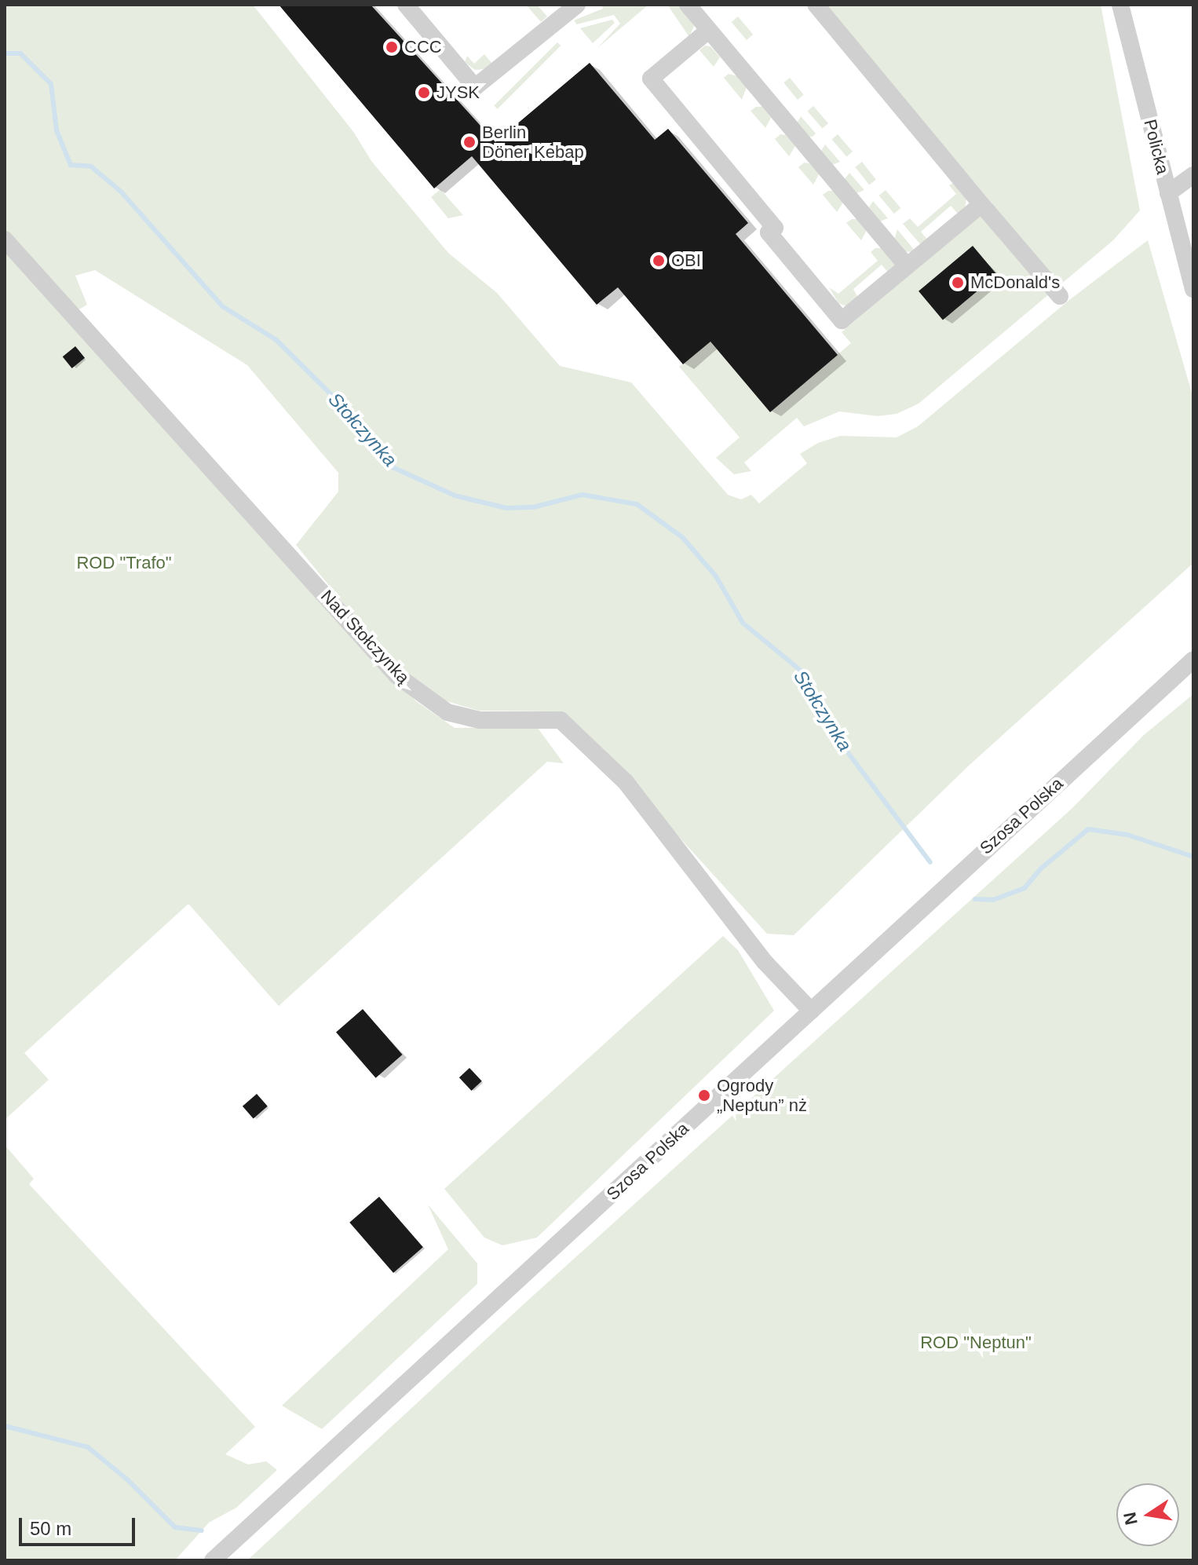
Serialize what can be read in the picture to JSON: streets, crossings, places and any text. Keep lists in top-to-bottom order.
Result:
{
  "streets": {
    "street": ["Policka", "Nad Stołczynką", "Szosa Polska"]
  },
  "crossings": [
    ["Nad Stołczynką", "Szosa Polska"]
  ],
  "water": ["Stołczynka"],
  "parks": ["ROD \"Trafo\"", "ROD \"Neptun\""],
  "places": [
    "CCC",
    "JYSK",
    "Berlin Döner Kebap",
    "OBI",
    "McDonald's",
    "Ogrody „Neptun” nż"
  ],
  "scale_bar": "50 m",
  "north": "left"
}
